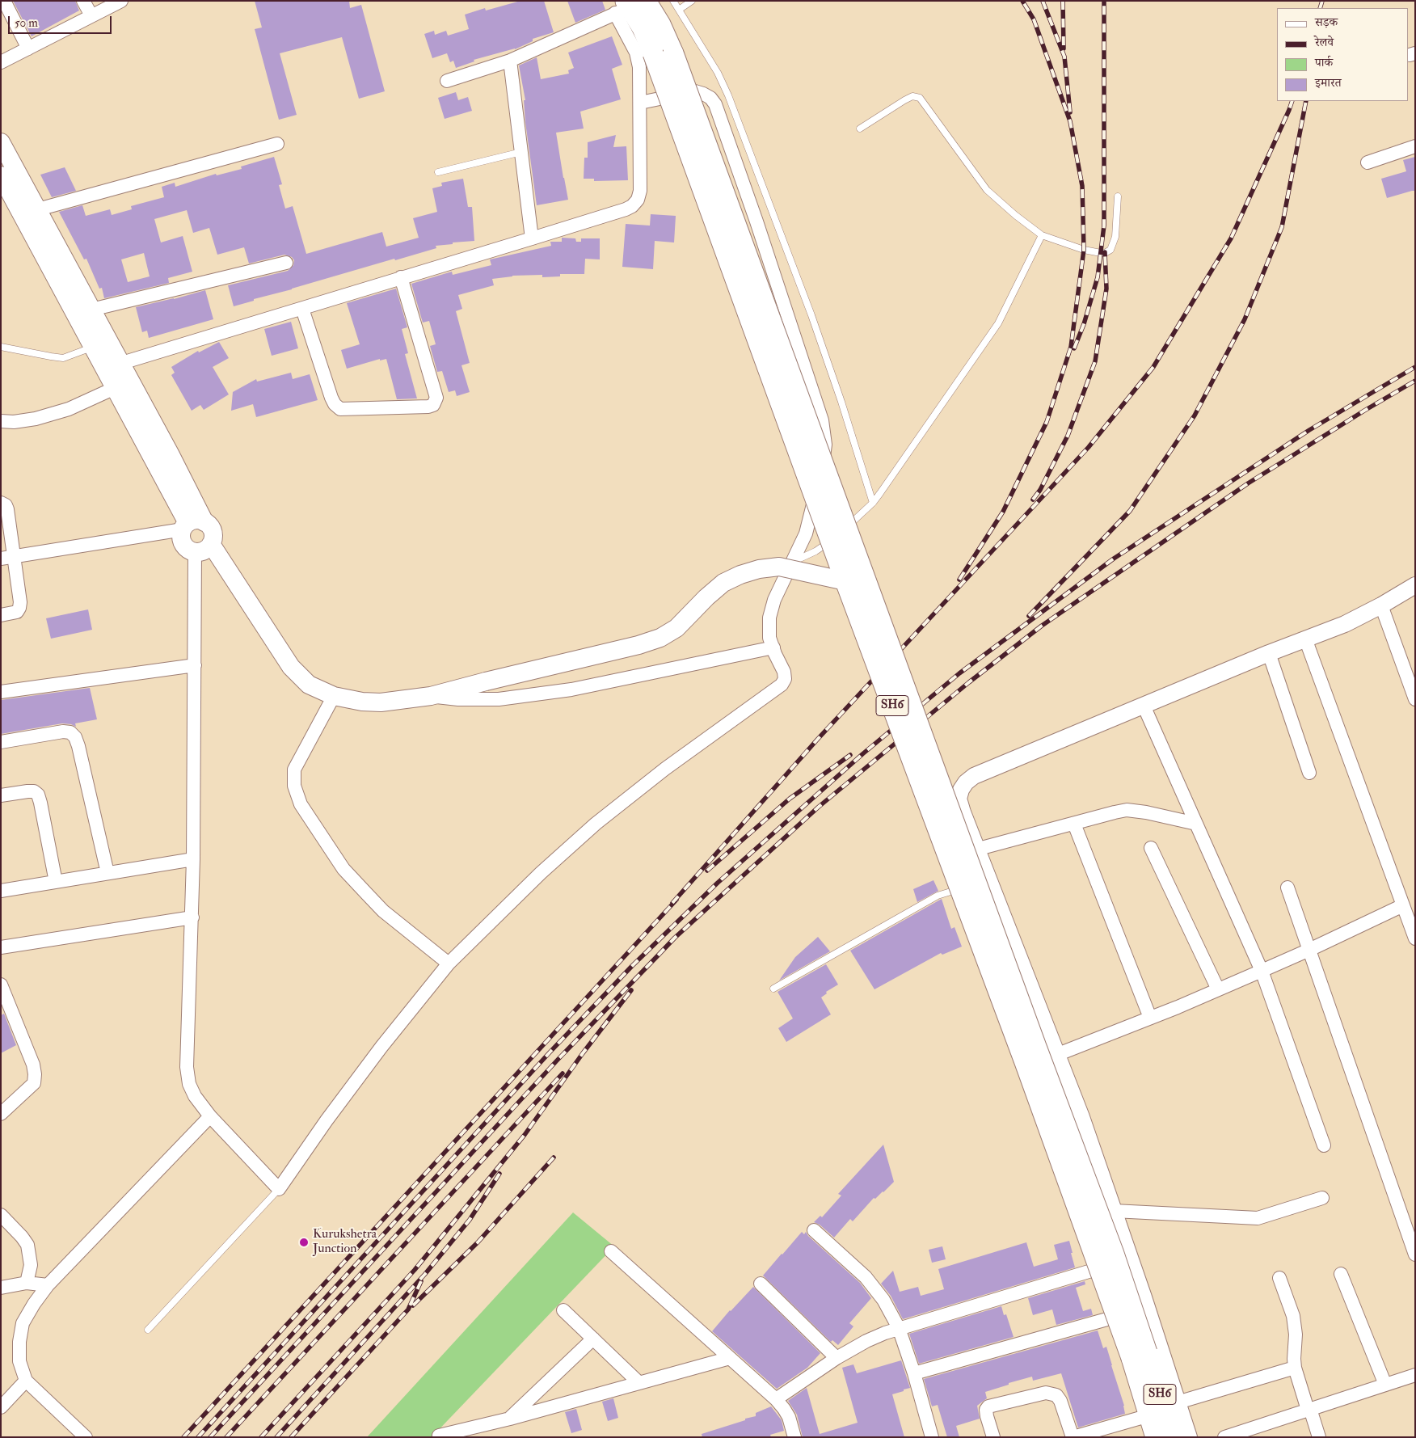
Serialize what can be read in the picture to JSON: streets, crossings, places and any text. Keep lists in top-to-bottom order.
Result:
{
  "streets": {
    "main road": ["SH6"]
  },
  "places": ["Kurukshetra Junction"],
  "legend": [
    "सड़क",
    "रेलवे",
    "पार्क",
    "इमारत"
  ],
  "scale_bar": "50 m"
}
